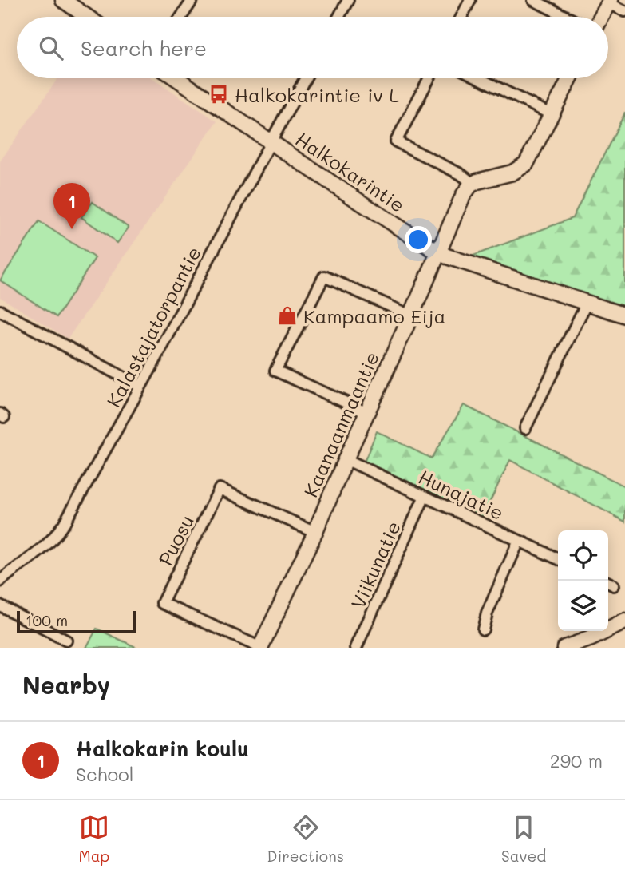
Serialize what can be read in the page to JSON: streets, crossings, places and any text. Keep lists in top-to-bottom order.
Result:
{
  "streets": {
    "street": [
      "Halkokarintie",
      "Kalastajatorpantie",
      "Kaanaanmaantie",
      "Hunajatie",
      "Puosu",
      "Viikunatie"
    ]
  },
  "crossings": [
    ["Halkokarintie", "Kalastajatorpantie"],
    ["Halkokarintie", "Kaanaanmaantie"],
    ["Kaanaanmaantie", "Hunajatie"],
    ["Kaanaanmaantie", "Puosu"],
    ["Hunajatie", "Viikunatie"]
  ],
  "places": {
    "bus stop": ["Halkokarintie iv L"],
    "shop": ["Kampaamo Eija"]
  },
  "scale_bar": "100 m",
  "page": {
    "search": "Search here",
    "pins": "1",
    "scale": "100 m",
    "heading": "Nearby",
    "list": [
      {
        "mark": "1",
        "name": "Halkokarin koulu",
        "note": "School",
        "value": "290 m"
      }
    ],
    "nav": ["Map", "Directions", "Saved"]
  }
}
